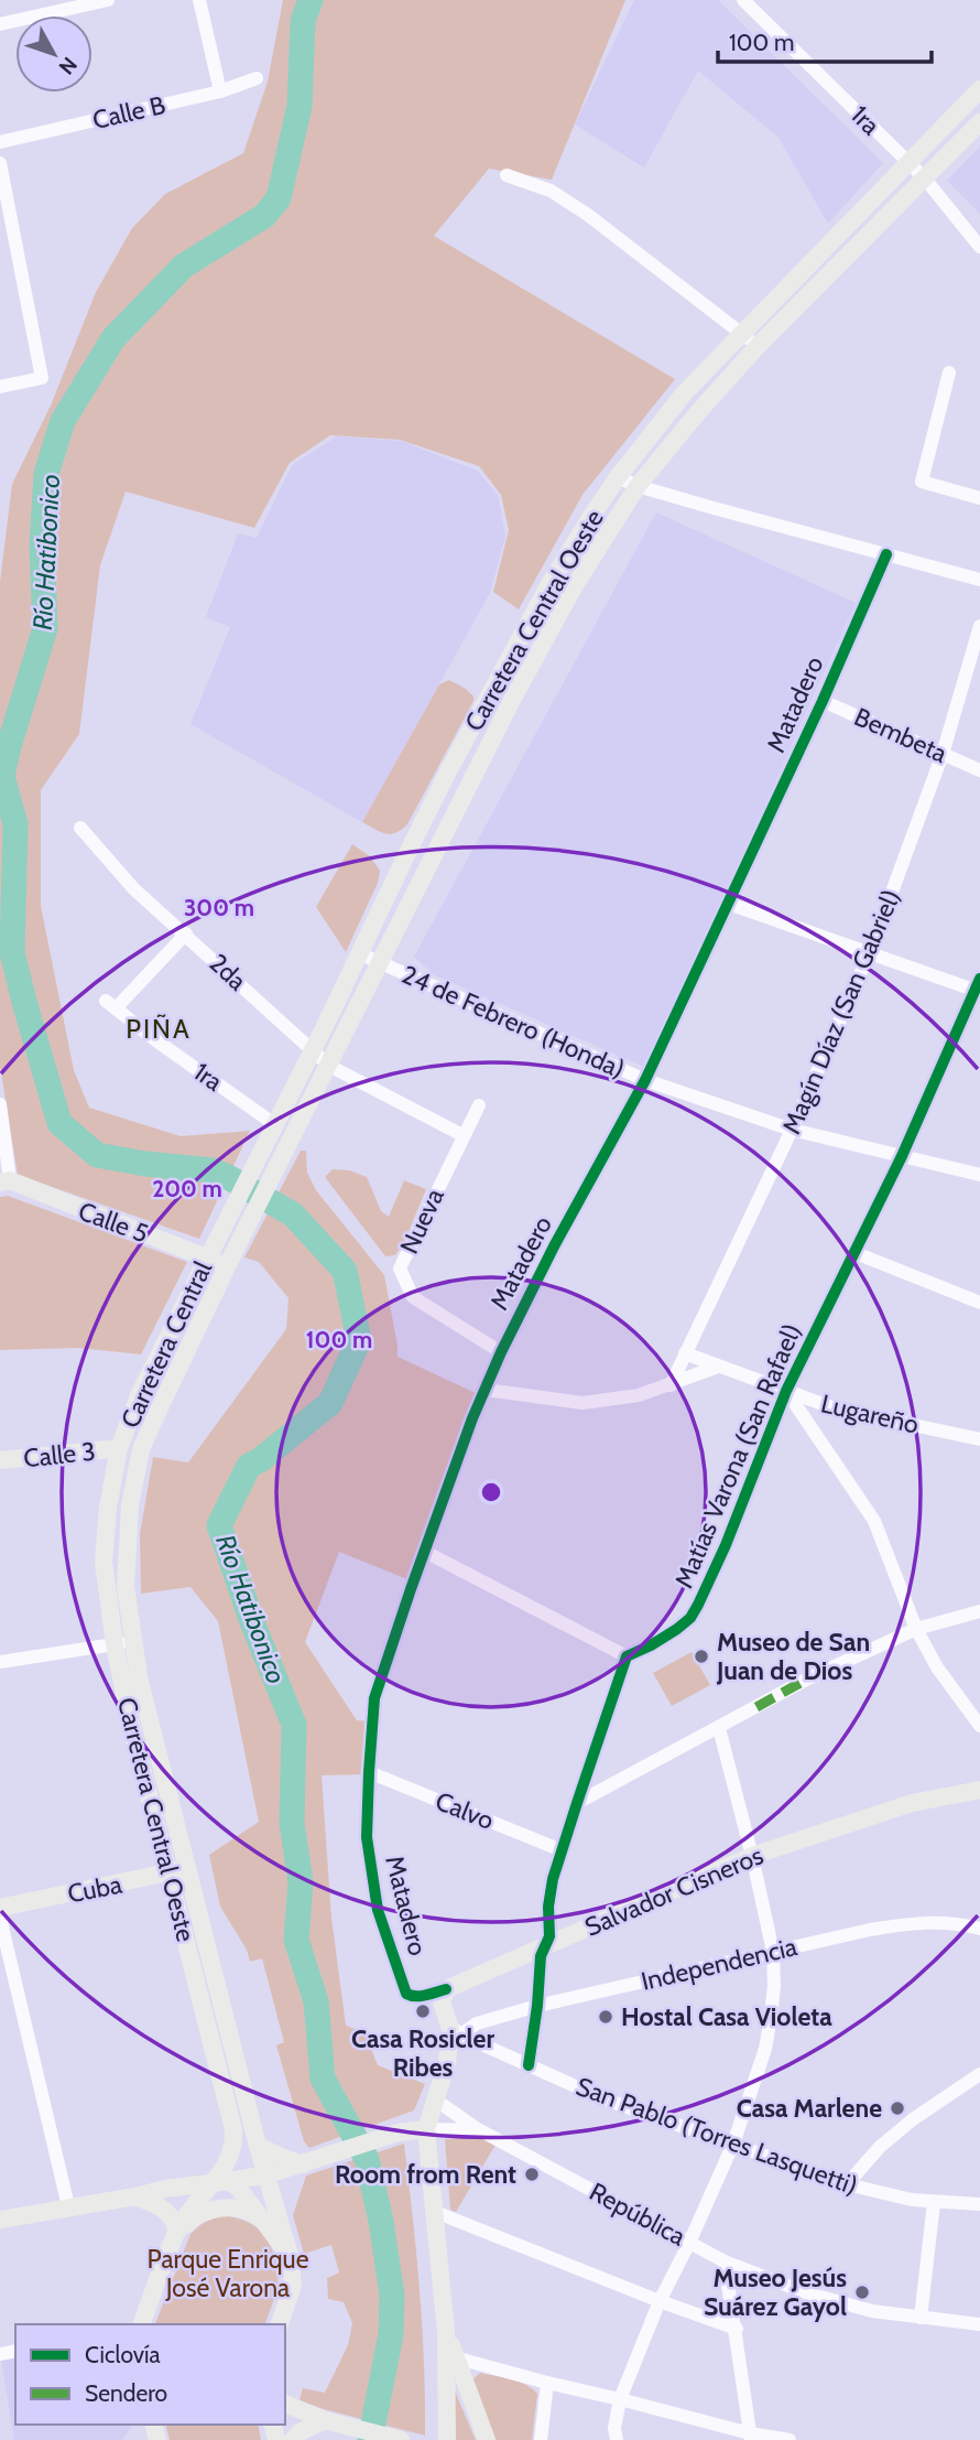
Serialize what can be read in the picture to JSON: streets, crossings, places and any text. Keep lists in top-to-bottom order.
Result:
{
  "streets": {
    "main road": [
      "Carretera Central Oeste",
      "Calle 5",
      "Carretera Central",
      "Calle 3",
      "Cuba",
      "Salvador Cisneros",
      "República"
    ],
    "street": [
      "Calle B",
      "1ra",
      "Matadero",
      "Bembeta",
      "2da",
      "Magín Díaz (San Gabriel)",
      "24 de Febrero (Honda)",
      "Nueva",
      "Lugareño",
      "Matías Varona (San Rafael)",
      "Calvo",
      "Independencia",
      "San Pablo (Torres Lasquetti)"
    ]
  },
  "crossings": [
    ["1ra", "Carretera Central Oeste"],
    ["1ra", "2da"],
    ["Carretera Central Oeste", "2da"],
    ["Carretera Central Oeste", "24 de Febrero (Honda)"],
    ["Carretera Central Oeste", "Calle 5"],
    ["Carretera Central Oeste", "Carretera Central"],
    ["Carretera Central Oeste", "Calle 3"],
    ["Carretera Central Oeste", "Cuba"],
    ["Matadero", "Bembeta"],
    ["Matadero", "24 de Febrero (Honda)"],
    ["Matadero", "Nueva"],
    ["Matadero", "Calvo"],
    ["Matadero", "Salvador Cisneros"],
    ["Bembeta", "Magín Díaz (San Gabriel)"],
    ["Magín Díaz (San Gabriel)", "24 de Febrero (Honda)"],
    ["Magín Díaz (San Gabriel)", "Lugareño"],
    ["24 de Febrero (Honda)", "Matías Varona (San Rafael)"],
    ["Calle 5", "Carretera Central"],
    ["Carretera Central", "Calle 3"],
    ["Lugareño", "Matías Varona (San Rafael)"],
    ["Independencia", "San Pablo (Torres Lasquetti)"]
  ],
  "districts": ["PIÑA"],
  "water": ["Río Hatibonico"],
  "parks": ["Parque Enrique José Varona"],
  "places": [
    "Museo de San Juan de Dios",
    "Casa Rosicler Ribes",
    "Hostal Casa Violeta",
    "Casa Marlene",
    "Room from Rent",
    "Museo Jesús Suárez Gayol"
  ],
  "legend": ["Ciclovía", "Sendero"],
  "scale_bar": "100 m",
  "north": "bottom right",
  "rings": ["300 m", "200 m", "100 m"]
}
